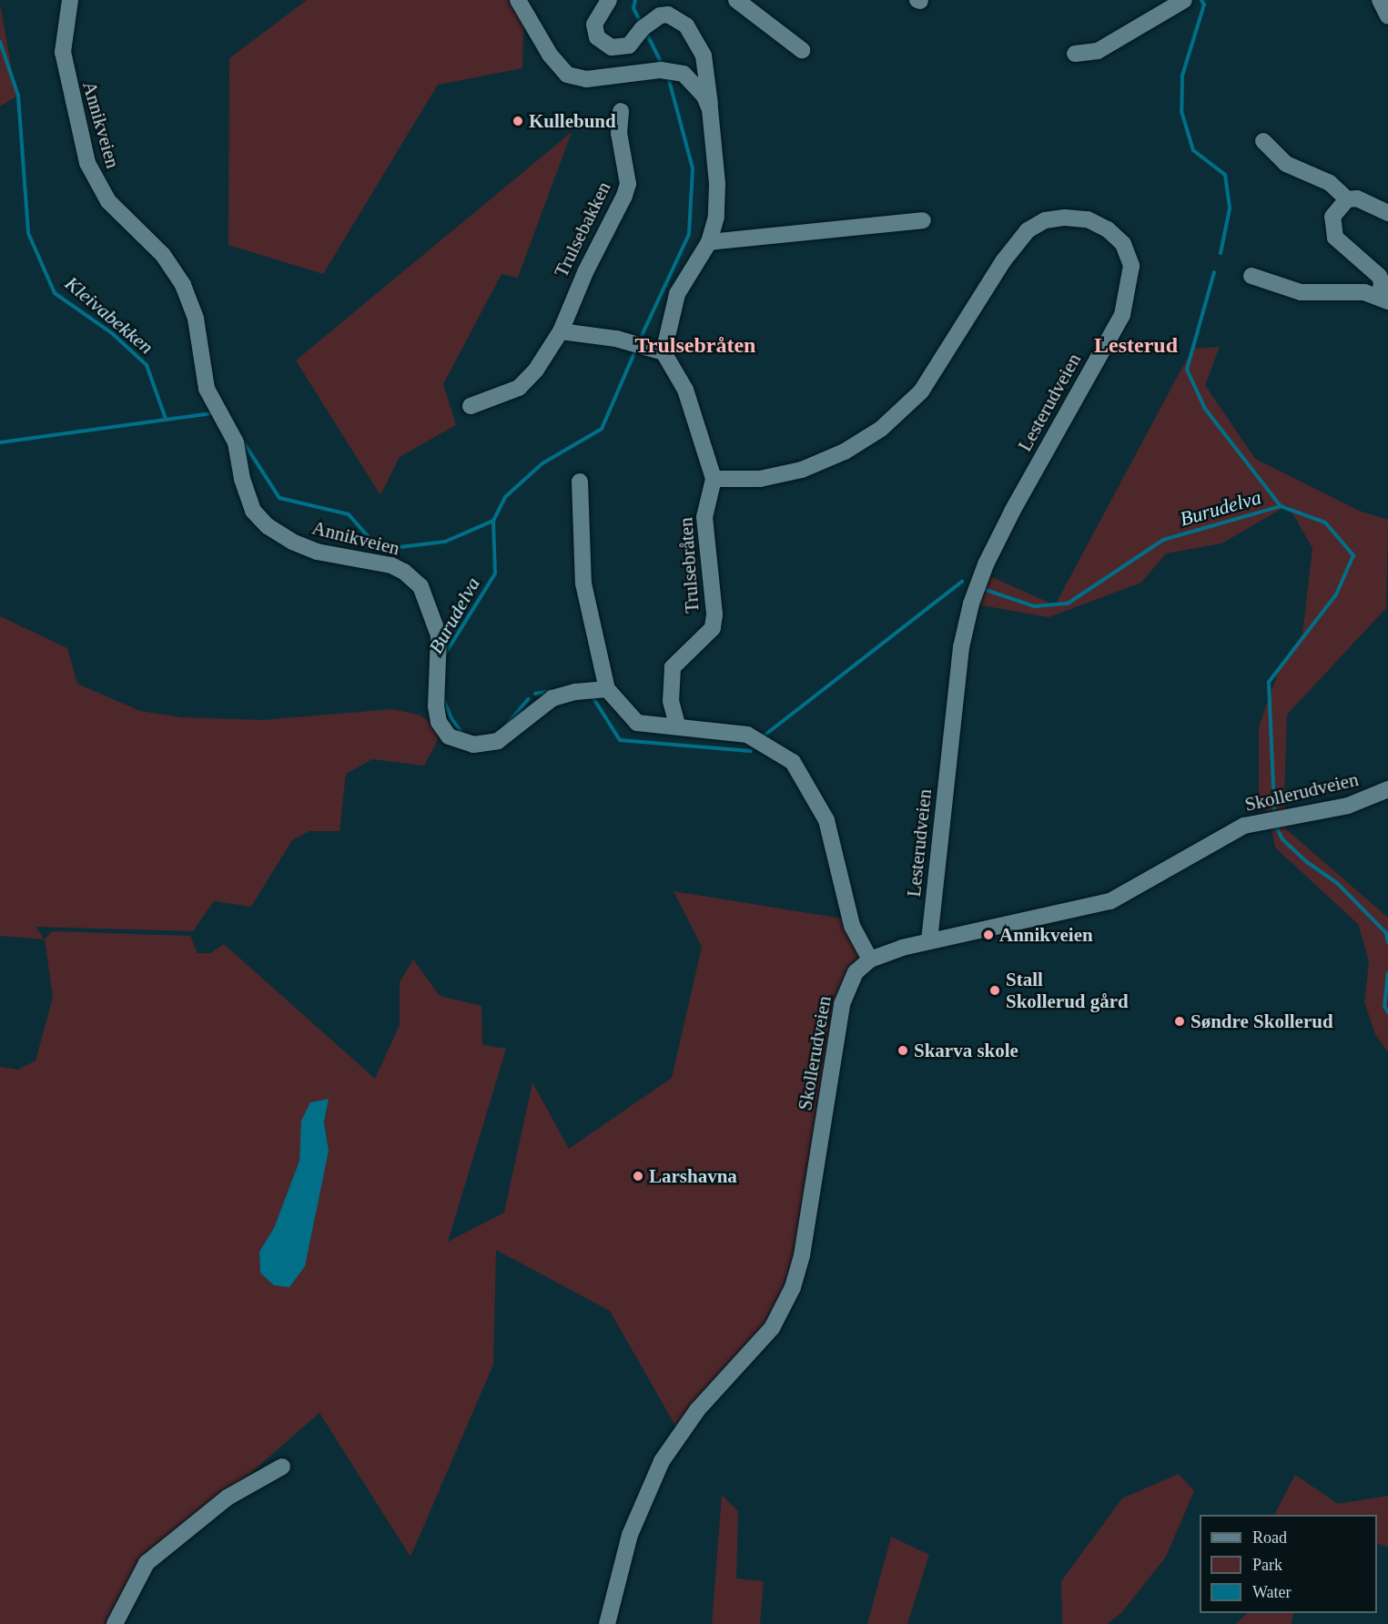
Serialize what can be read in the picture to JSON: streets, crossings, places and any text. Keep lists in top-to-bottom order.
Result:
{
  "streets": {
    "street": [
      "Annikveien",
      "Trulsebakken",
      "Lesterudveien",
      "Trulsebråten",
      "Skollerudveien"
    ]
  },
  "crossings": [
    ["Lesterudveien", "Trulsebråten"],
    ["Lesterudveien", "Skollerudveien"]
  ],
  "districts": ["Trulsebråten", "Lesterud"],
  "water": ["Kleivabekken", "Burudelva"],
  "places": [
    "Kullebund",
    "Annikveien",
    "Stall Skollerud gård",
    "Søndre Skollerud",
    "Skarva skole",
    "Larshavna"
  ],
  "legend": ["Road", "Park", "Water"]
}
